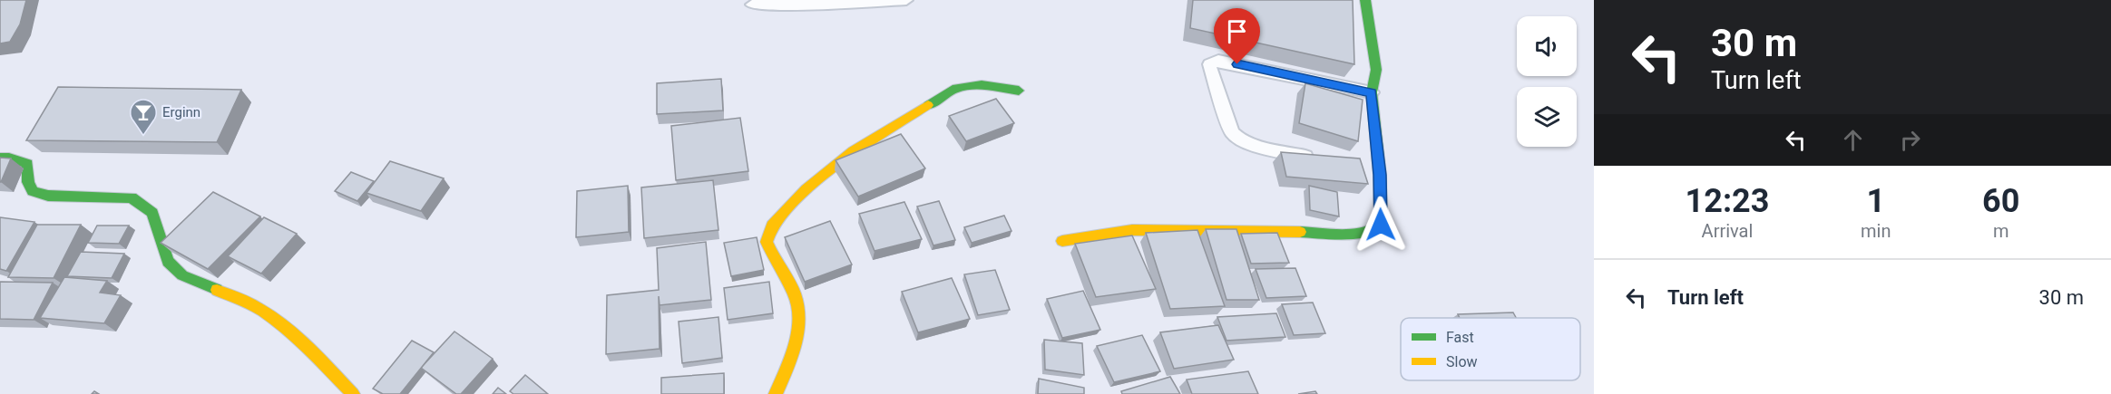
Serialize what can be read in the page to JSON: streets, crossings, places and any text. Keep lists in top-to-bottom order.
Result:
{
  "places": {
    "bar": ["Erginn"]
  },
  "legend": ["Fast", "Slow"],
  "page": {
    "turn": ["30 m", "Turn left"],
    "eta": [
      "12:23",
      "Arrival",
      "1",
      "min",
      "60",
      "m"
    ],
    "list": [
      {
        "name": "Turn left",
        "value": "30 m"
      }
    ]
  }
}
